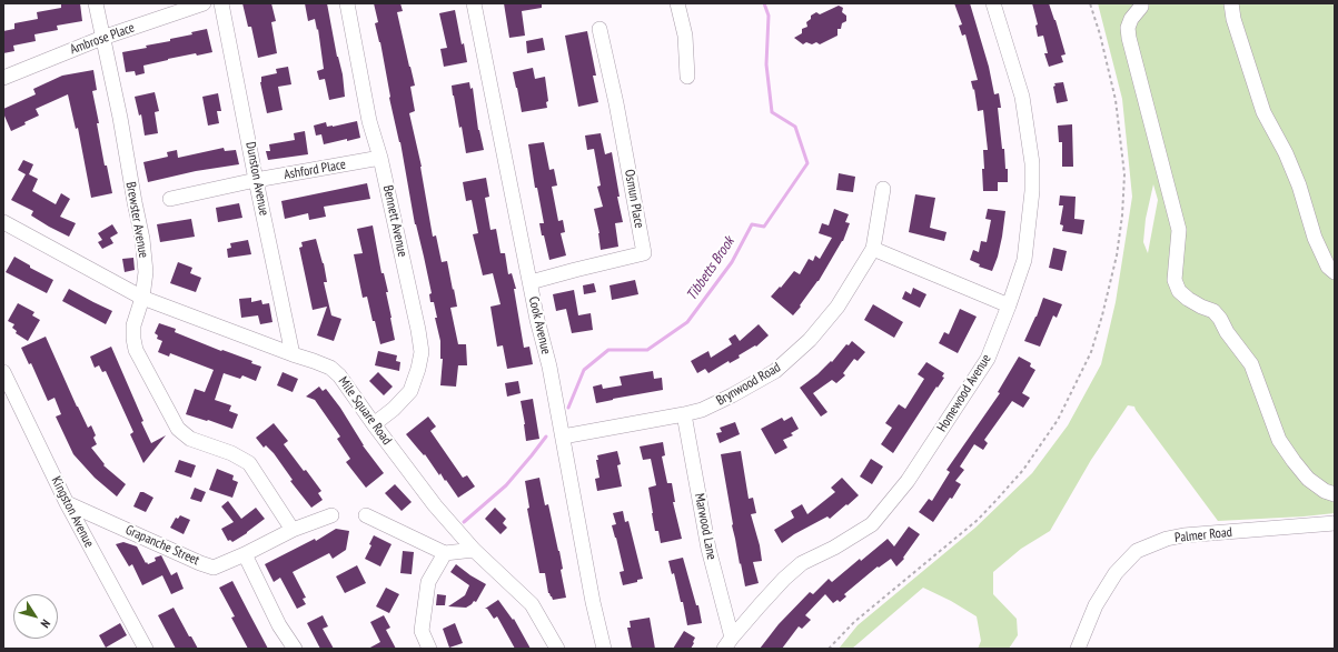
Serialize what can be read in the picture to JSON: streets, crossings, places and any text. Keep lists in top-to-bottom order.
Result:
{
  "streets": {
    "street": [
      "Ambrose Place",
      "Ashford Place",
      "Dunston Avenue",
      "Osmun Place",
      "Brewster Avenue",
      "Bennett Avenue",
      "Cook Avenue",
      "Brynwood Road",
      "Homewood Avenue",
      "Mile Square Road",
      "Kingston Avenue",
      "Marwood Lane",
      "Palmer Road",
      "Grapanche Street"
    ]
  },
  "crossings": [
    ["Ambrose Place", "Brewster Avenue"],
    ["Ashford Place", "Dunston Avenue"],
    ["Ashford Place", "Bennett Avenue"],
    ["Dunston Avenue", "Mile Square Road"],
    ["Osmun Place", "Cook Avenue"],
    ["Brewster Avenue", "Mile Square Road"],
    ["Brewster Avenue", "Grapanche Street"],
    ["Bennett Avenue", "Mile Square Road"],
    ["Cook Avenue", "Brynwood Road"],
    ["Brynwood Road", "Marwood Lane"],
    ["Homewood Avenue", "Marwood Lane"],
    ["Kingston Avenue", "Grapanche Street"]
  ],
  "water": ["Tibbetts Brook"],
  "north": "bottom right"
}
